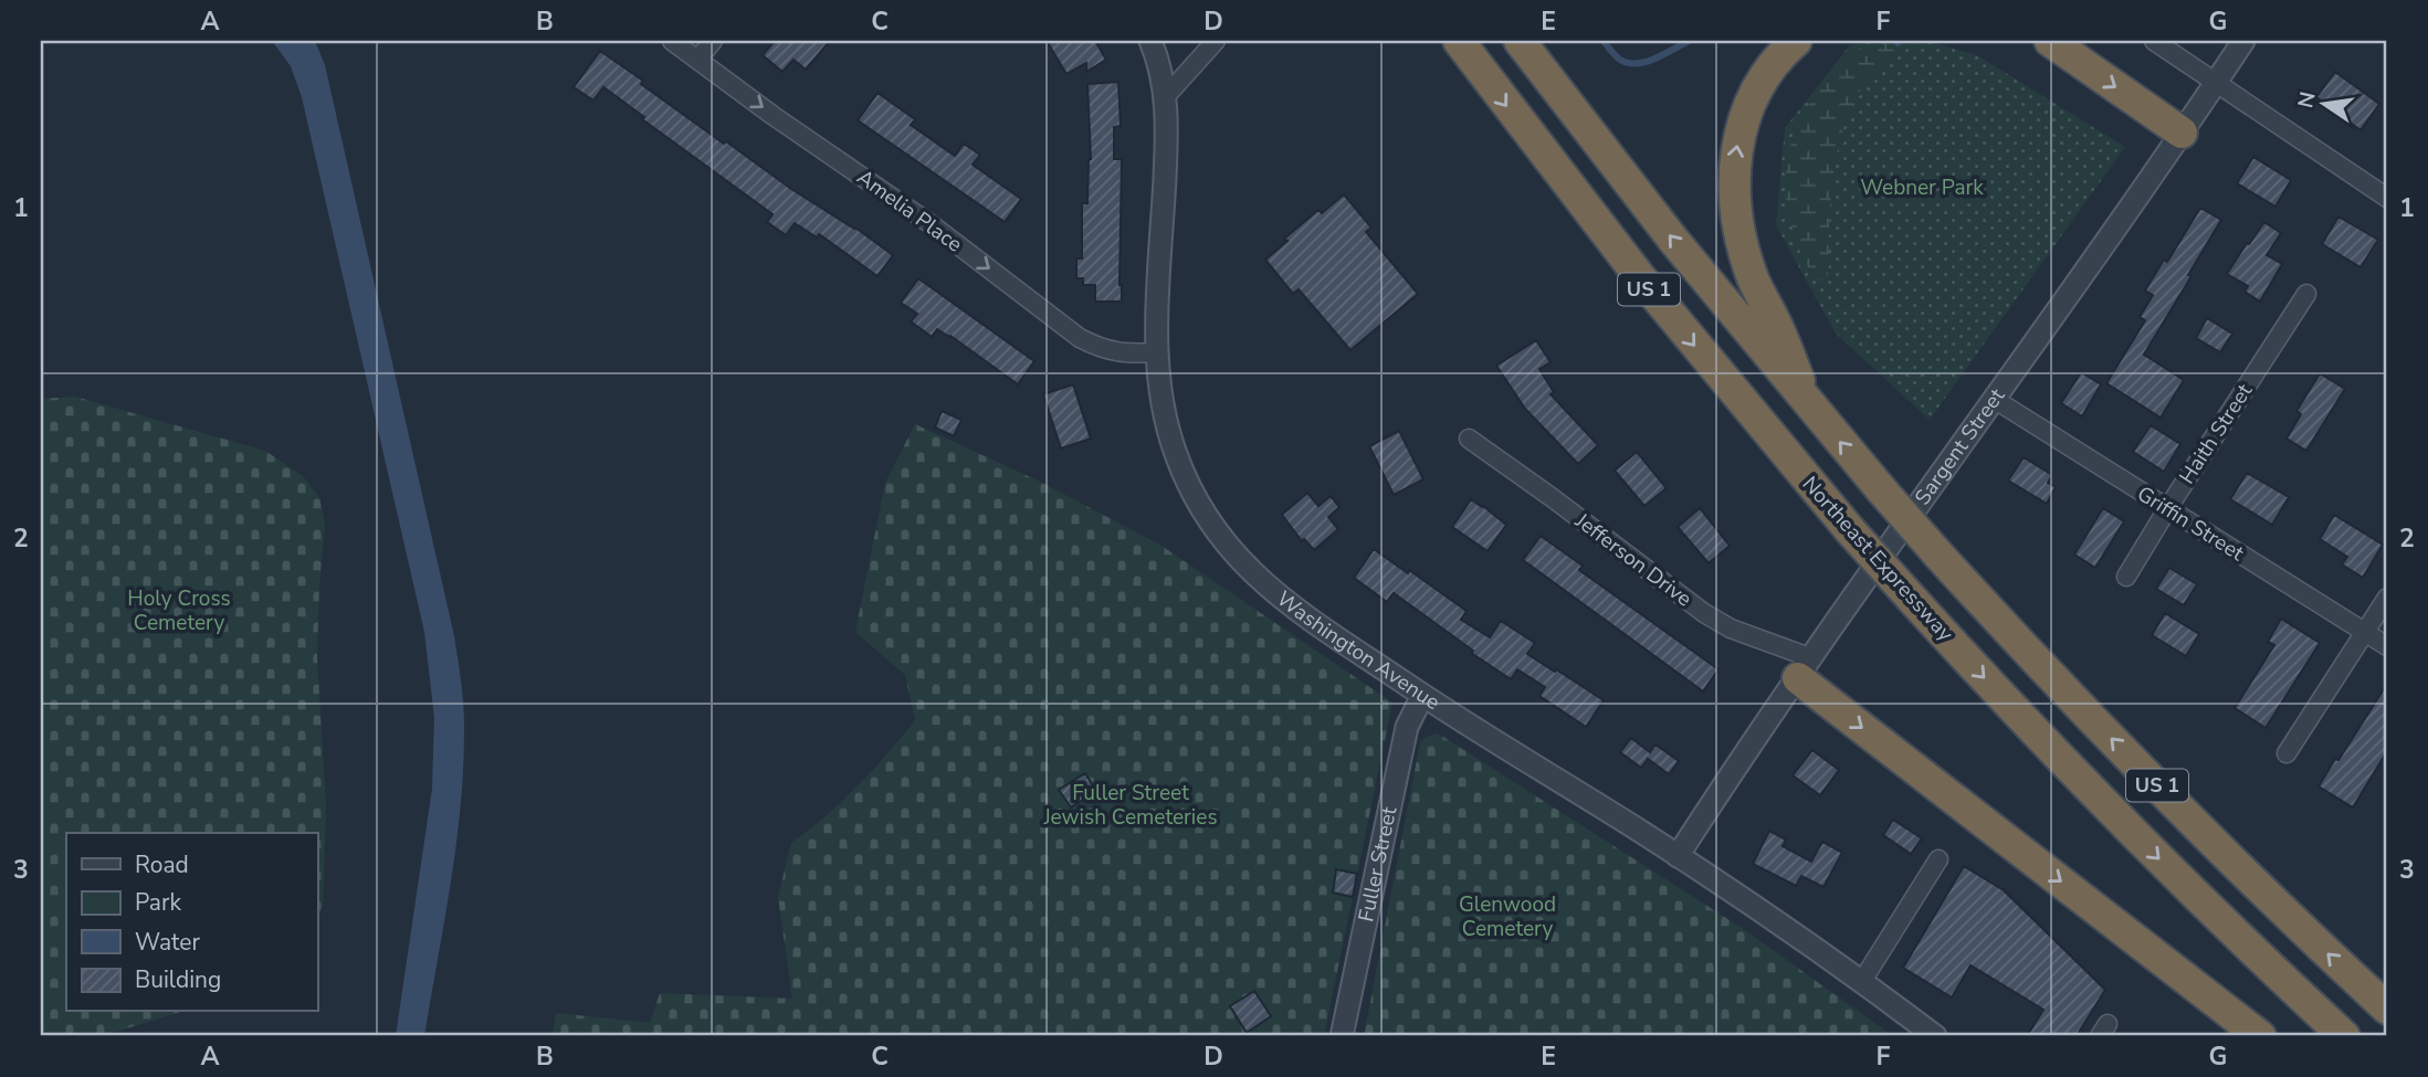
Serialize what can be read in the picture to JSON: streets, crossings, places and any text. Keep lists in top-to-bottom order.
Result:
{
  "streets": {
    "highway": ["US 1", "Northeast Expressway"],
    "street": [
      "Amelia Place",
      "Haith Street",
      "Sargent Street",
      "Griffin Street",
      "Jefferson Drive",
      "Washington Avenue",
      "Fuller Street"
    ]
  },
  "crossings": [
    ["Amelia Place", "Washington Avenue"],
    ["Haith Street", "Griffin Street"],
    ["Sargent Street", "Griffin Street"],
    ["Sargent Street", "Jefferson Drive"],
    ["Sargent Street", "Washington Avenue"],
    ["Washington Avenue", "Fuller Street"]
  ],
  "one_way": ["Amelia Place"],
  "parks": [
    "Webner Park",
    "Holy Cross Cemetery",
    "Fuller Street Jewish Cemeteries",
    "Glenwood Cemetery"
  ],
  "legend": [
    "Road",
    "Park",
    "Water",
    "Building"
  ],
  "north": "left",
  "grid": {
    "columns": [
      "A",
      "B",
      "C",
      "D",
      "E",
      "F",
      "G"
    ],
    "rows": ["1", "2", "3"]
  }
}
